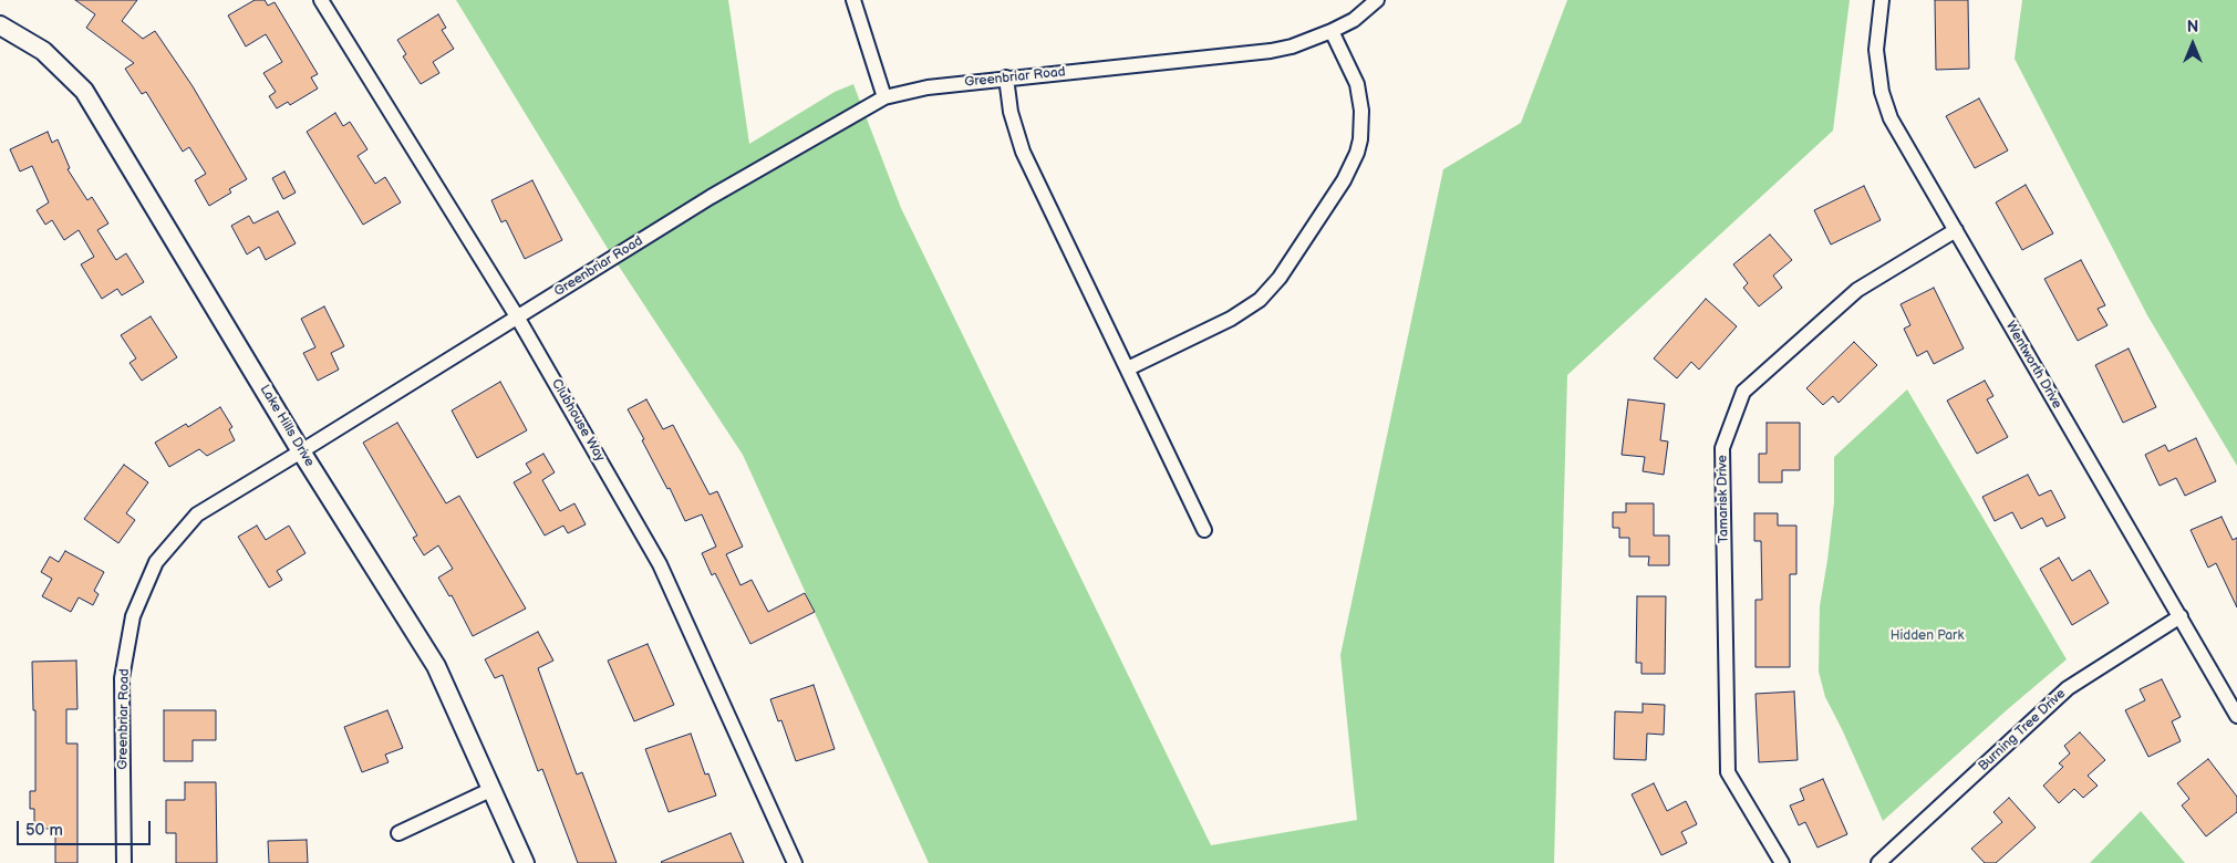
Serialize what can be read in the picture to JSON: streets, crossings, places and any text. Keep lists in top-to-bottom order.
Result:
{
  "streets": {
    "street": [
      "Greenbriar Road",
      "Wentworth Drive",
      "Clubhouse Way",
      "Lake Hills Drive",
      "Tamarisk Drive",
      "Burning Tree Drive"
    ]
  },
  "crossings": [
    ["Greenbriar Road", "Clubhouse Way"],
    ["Greenbriar Road", "Lake Hills Drive"],
    ["Wentworth Drive", "Tamarisk Drive"],
    ["Wentworth Drive", "Burning Tree Drive"]
  ],
  "parks": ["Hidden Park"],
  "scale_bar": "50 m",
  "north": "top"
}
